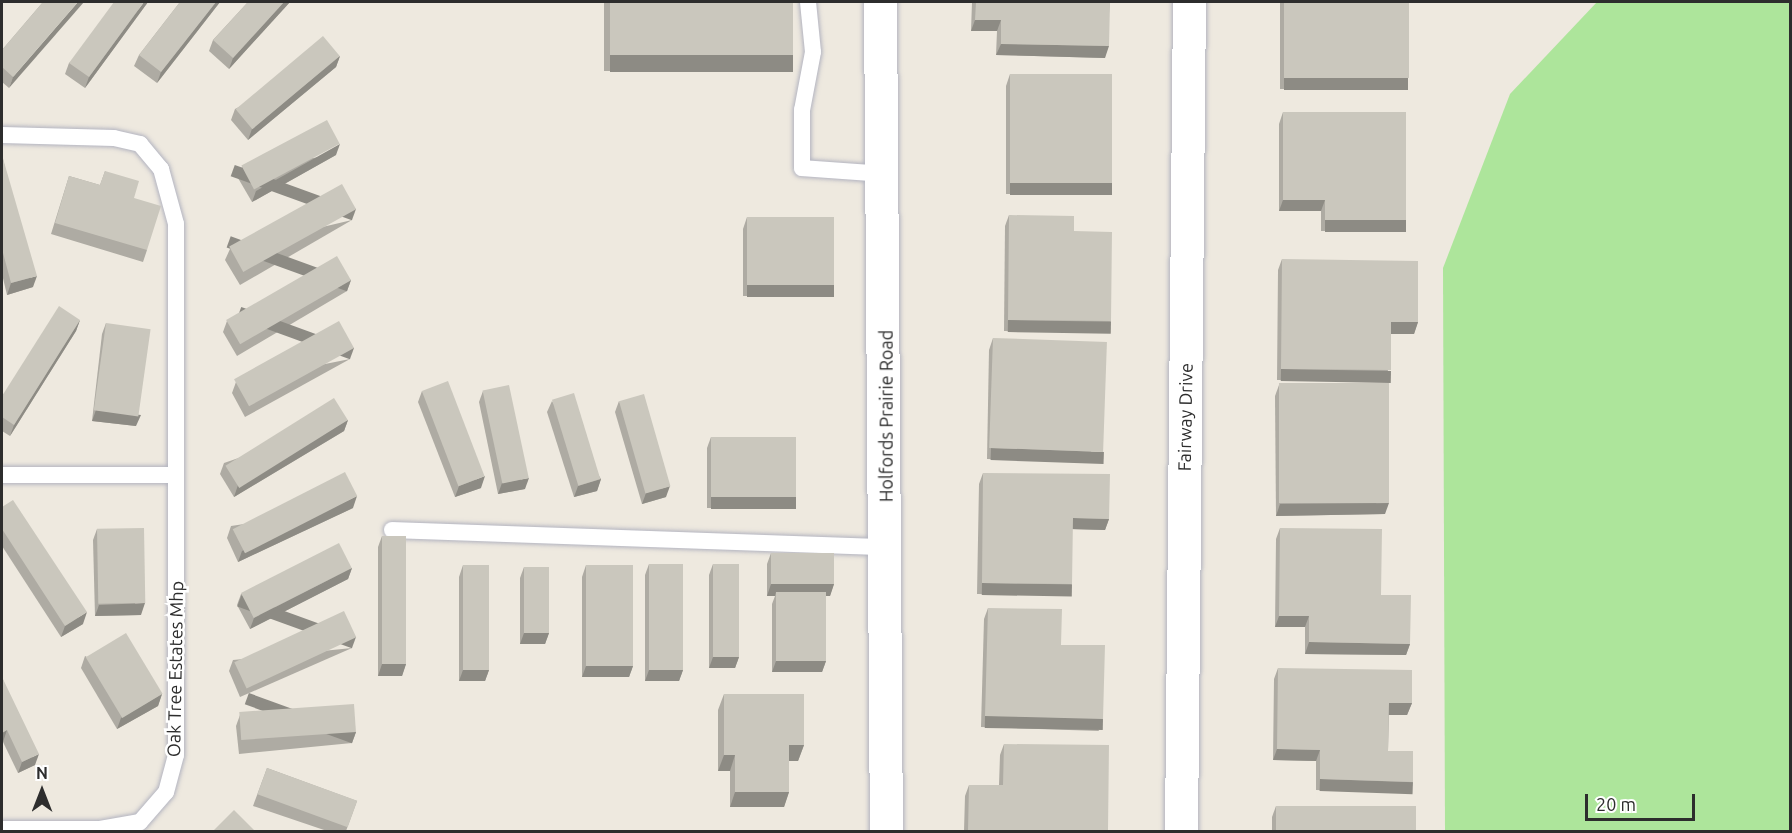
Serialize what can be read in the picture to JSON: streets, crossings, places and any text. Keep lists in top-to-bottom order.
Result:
{
  "streets": {
    "street": ["Holfords Prairie Road", "Fairway Drive"],
    "lane": ["Oak Tree Estates Mhp"]
  },
  "scale_bar": "20 m",
  "north": "top"
}
